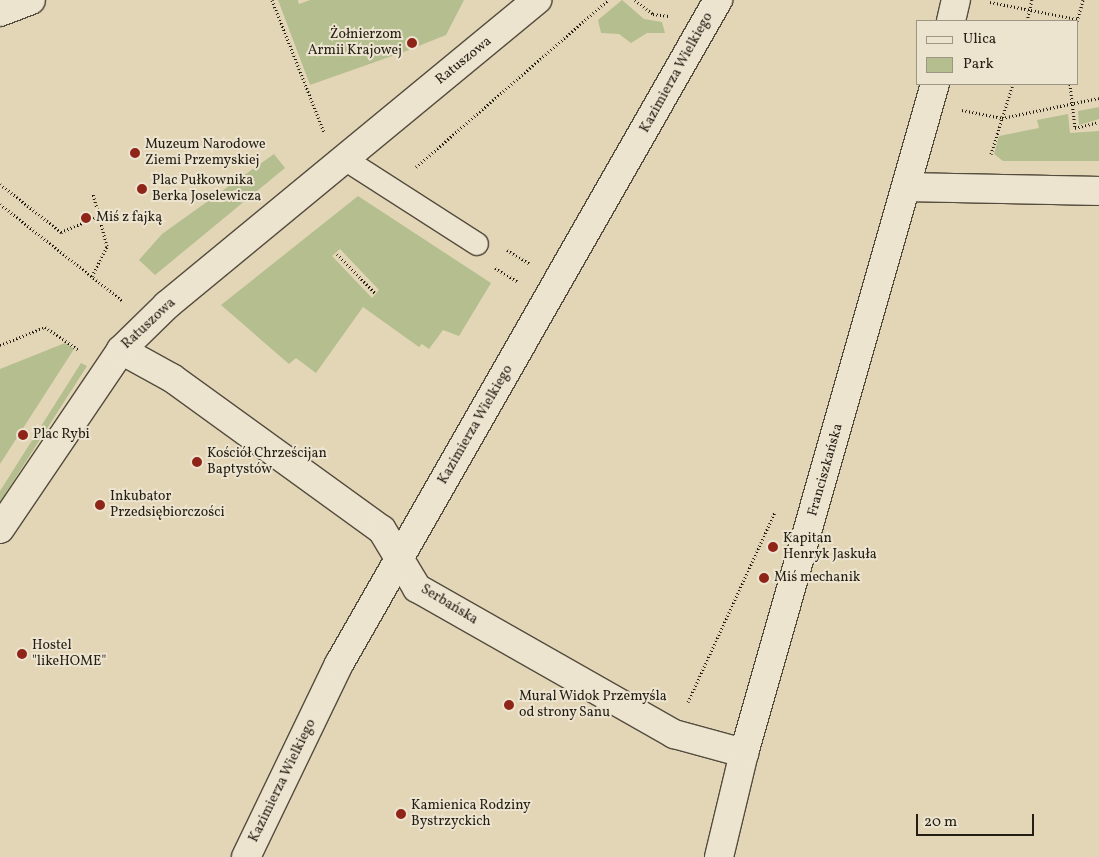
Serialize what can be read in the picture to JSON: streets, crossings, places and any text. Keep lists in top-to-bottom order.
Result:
{
  "streets": {
    "street": [
      "Ratuszowa",
      "Kazimierza Wielkiego",
      "Franciszkańska",
      "Serbańska"
    ]
  },
  "crossings": [
    ["Ratuszowa", "Serbańska"],
    ["Kazimierza Wielkiego", "Serbańska"],
    ["Franciszkańska", "Serbańska"]
  ],
  "places": [
    "Żołnierzom Armii Krajowej",
    "Muzeum Narodowe Ziemi Przemyskiej",
    "Plac Pułkownika Berka Joselewicza",
    "Miś z fajką",
    "Plac Rybi",
    "Kościół Chrześcijan Baptystów",
    "Inkubator Przedsiębiorczości",
    "Kapitan Henryk Jaskuła",
    "Miś mechanik",
    "Hostel \"likeHOME\"",
    "Mural Widok Przemyśla od strony Sanu",
    "Kamienica Rodziny Bystrzyckich"
  ],
  "legend": ["Ulica", "Park"],
  "scale_bar": "20 m"
}
